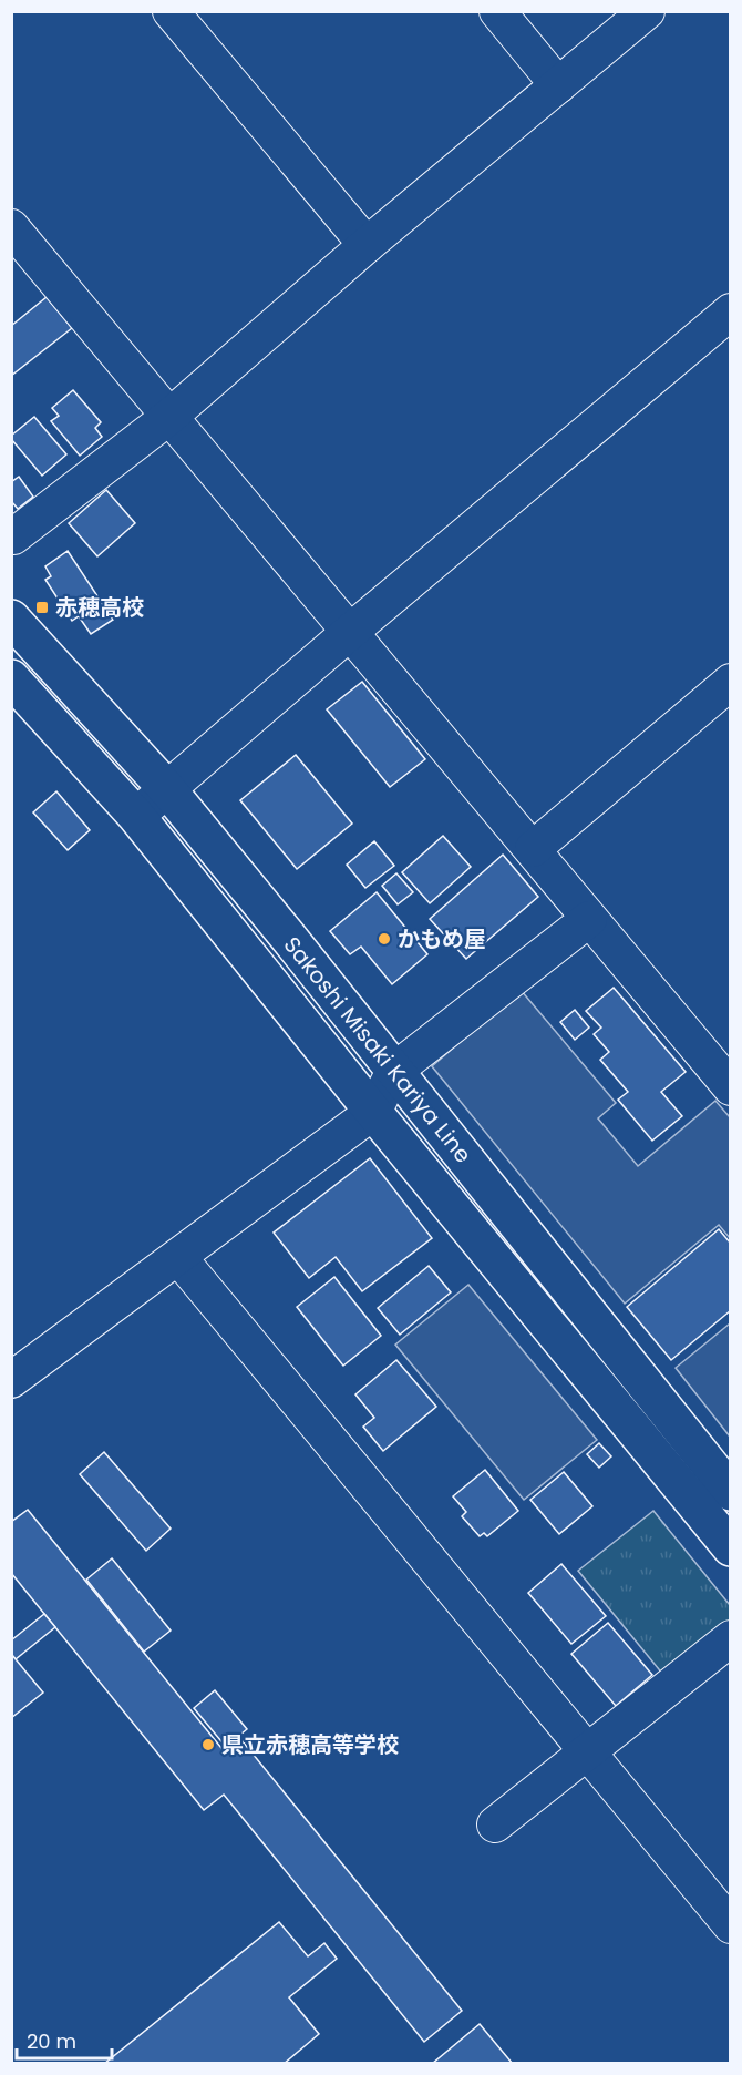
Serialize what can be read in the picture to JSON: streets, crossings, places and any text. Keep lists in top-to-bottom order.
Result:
{
  "streets": {
    "main road": ["Sakoshi Misaki Kariya Line"]
  },
  "places": {
    "transit": ["赤穂高校"],
    "other": ["かもめ屋", "県立赤穂高等学校"]
  },
  "scale_bar": "20 m"
}
